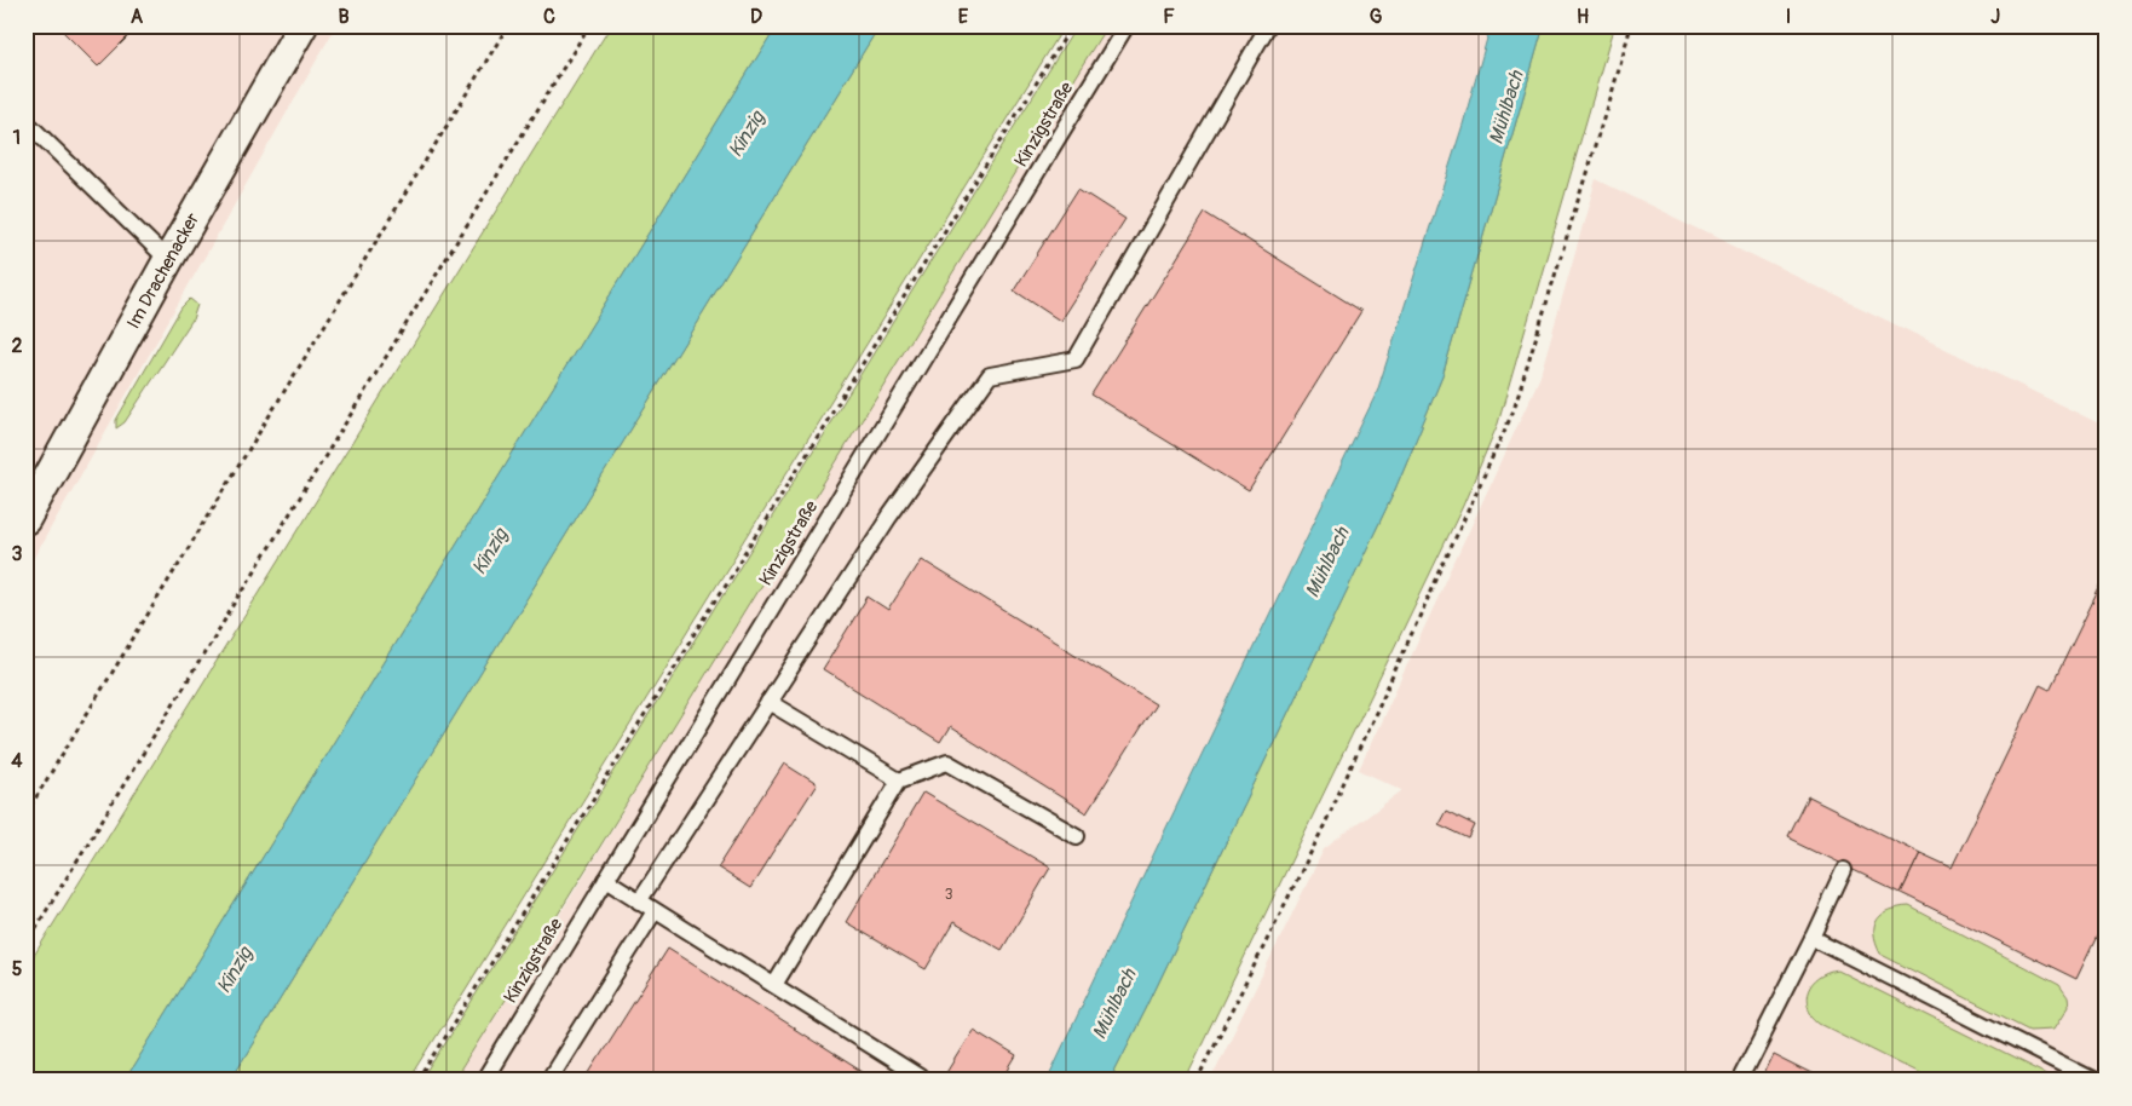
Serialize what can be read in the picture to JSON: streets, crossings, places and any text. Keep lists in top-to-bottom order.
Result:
{
  "streets": {
    "street": ["Im Drachenacker"],
    "lane": ["Kinzigstraße"]
  },
  "water": ["Mühlbach", "Kinzig"],
  "house_numbers": ["3"],
  "grid": {
    "columns": [
      "A",
      "B",
      "C",
      "D",
      "E",
      "F",
      "G",
      "H",
      "I",
      "J"
    ],
    "rows": [
      "1",
      "2",
      "3",
      "4",
      "5"
    ]
  }
}
